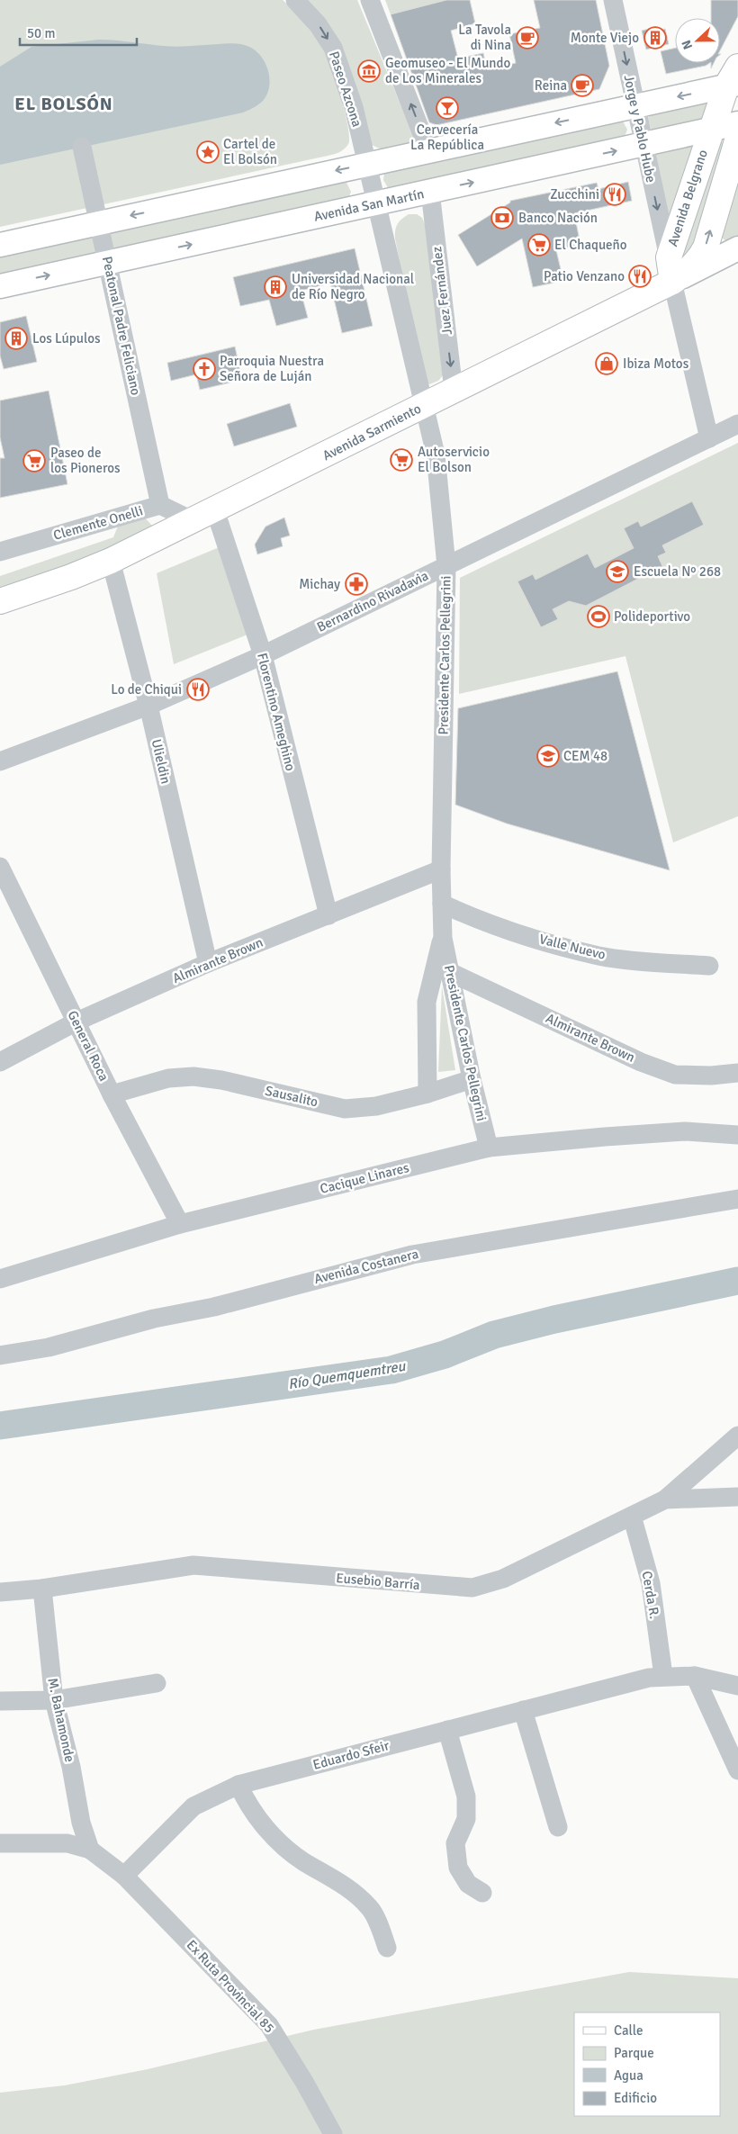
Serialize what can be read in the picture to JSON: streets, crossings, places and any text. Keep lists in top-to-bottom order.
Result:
{
  "streets": {
    "highway": ["Avenida Belgrano", "Avenida Sarmiento"],
    "main road": ["Avenida San Martín"],
    "street": [
      "Paseo Azcona",
      "Jorge y Pablo Hube",
      "Juez Fernández",
      "Peatonal Padre Feliciano",
      "Clemente Onelli",
      "Bernardino Rivadavia",
      "Presidente Carlos Pellegrini",
      "Florentino Ameghino",
      "Ulieldin",
      "Valle Nuevo",
      "Almirante Brown",
      "General Roca",
      "Sausalito",
      "Cacique Linares",
      "Avenida Costanera",
      "Eusebio Barría",
      "Cerda R.",
      "M. Bahamonde",
      "Eduardo Sfeir",
      "Ex Ruta Provincial 85"
    ]
  },
  "crossings": [
    ["Paseo Azcona", "Presidente Carlos Pellegrini"],
    ["Jorge y Pablo Hube", "Avenida Belgrano"],
    ["Jorge y Pablo Hube", "Avenida San Martín"],
    ["Avenida Belgrano", "Avenida San Martín"],
    ["Avenida Belgrano", "Avenida Sarmiento"],
    ["Avenida San Martín", "Juez Fernández"],
    ["Avenida San Martín", "Peatonal Padre Feliciano"],
    ["Avenida San Martín", "Presidente Carlos Pellegrini"],
    ["Juez Fernández", "Avenida Sarmiento"],
    ["Peatonal Padre Feliciano", "Clemente Onelli"],
    ["Avenida Sarmiento", "Clemente Onelli"],
    ["Avenida Sarmiento", "Presidente Carlos Pellegrini"],
    ["Avenida Sarmiento", "Florentino Ameghino"],
    ["Avenida Sarmiento", "Ulieldin"],
    ["Bernardino Rivadavia", "Presidente Carlos Pellegrini"],
    ["Bernardino Rivadavia", "Florentino Ameghino"],
    ["Bernardino Rivadavia", "Ulieldin"],
    ["Presidente Carlos Pellegrini", "Valle Nuevo"],
    ["Presidente Carlos Pellegrini", "Almirante Brown"],
    ["Presidente Carlos Pellegrini", "Sausalito"],
    ["Presidente Carlos Pellegrini", "Cacique Linares"],
    ["Florentino Ameghino", "Almirante Brown"],
    ["Ulieldin", "Almirante Brown"],
    ["Almirante Brown", "General Roca"],
    ["General Roca", "Sausalito"],
    ["General Roca", "Cacique Linares"],
    ["Eusebio Barría", "Cerda R."],
    ["Eusebio Barría", "M. Bahamonde"],
    ["Cerda R.", "Eduardo Sfeir"],
    ["Eduardo Sfeir", "Ex Ruta Provincial 85"]
  ],
  "one_way": ["Jorge y Pablo Hube", "Juez Fernández"],
  "districts": ["EL BOLSÓN"],
  "water": ["Río Quemquemtreu"],
  "places": {
    "cafe": ["La Tavola di Nina", "Reina"],
    "building": ["Monte Viejo", "Universidad Nacional de Río Negro", "Los Lúpulos"],
    "museum": ["Geomuseo - El Mundo de Los Minerales"],
    "bar": ["Cervecería La República"],
    "place": ["Cartel de El Bolsón"],
    "restaurant": ["Zucchini", "Patio Venzano", "Lo de Chiqui"],
    "bank": ["Banco Nación"],
    "supermarket": ["El Chaqueño", "Autoservicio El Bolson", "Paseo de los Pioneros"],
    "shop": ["Ibiza Motos"],
    "church": ["Parroquia Nuestra Señora de Luján"],
    "school or university": ["Escuela Nº 268", "CEM 48"],
    "pharmacy": ["Michay"],
    "sports": ["Polideportivo"]
  },
  "legend": [
    "Calle",
    "Parque",
    "Agua",
    "Edificio"
  ],
  "scale_bar": "50 m",
  "north": "left"
}
